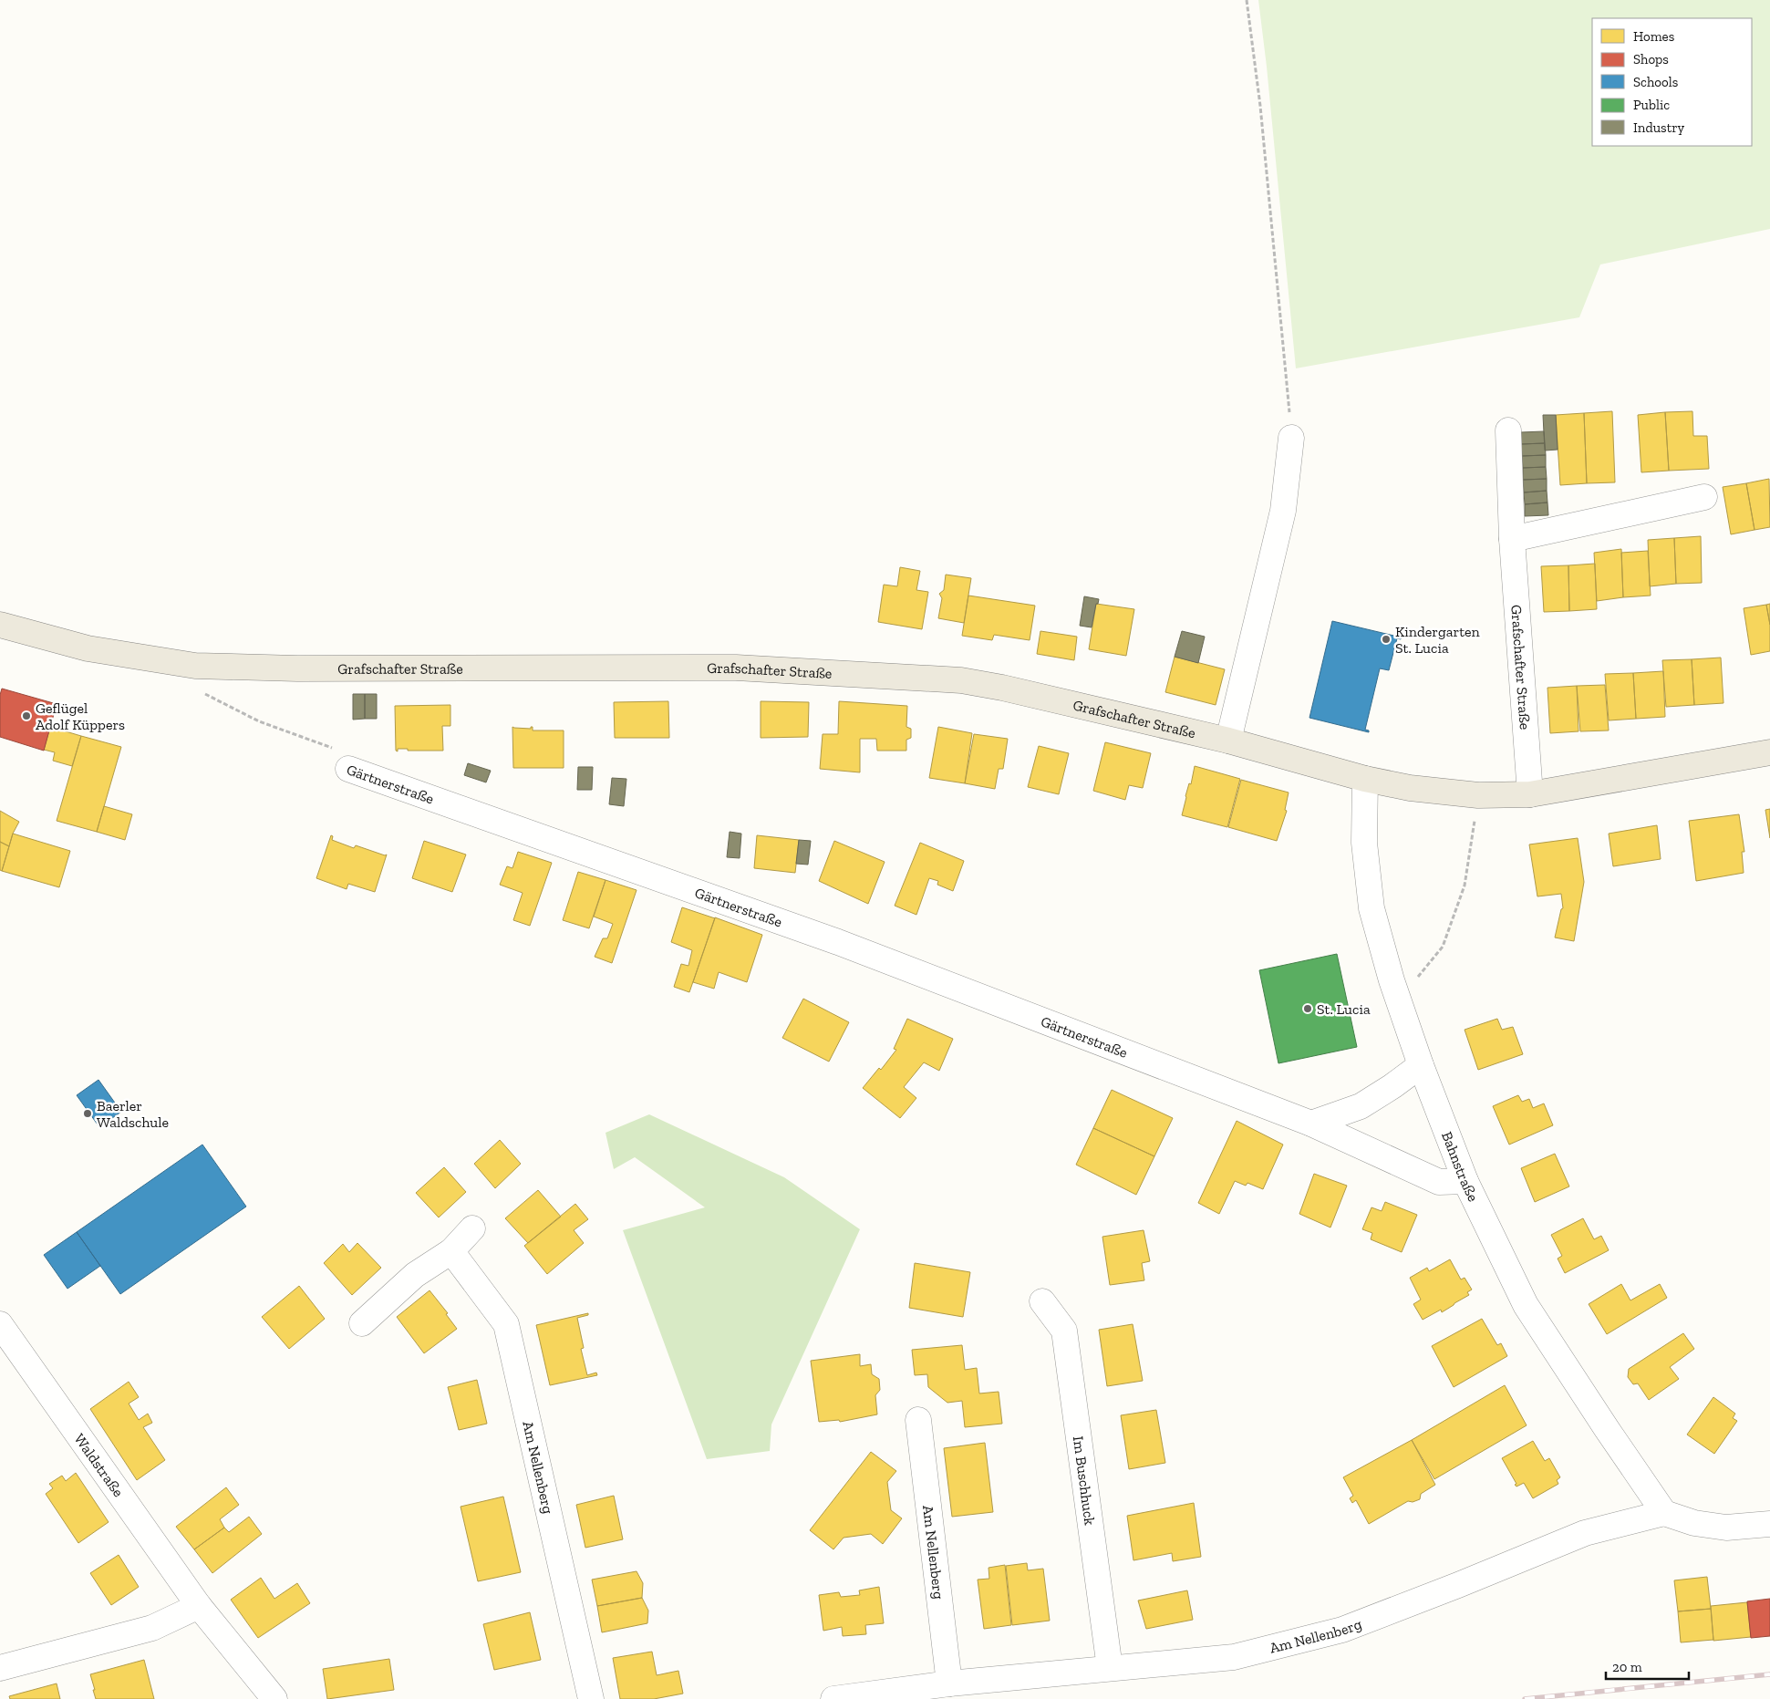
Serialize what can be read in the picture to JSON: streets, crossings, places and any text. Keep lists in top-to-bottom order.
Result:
{
  "streets": {
    "main road": ["Grafschafter Straße"],
    "street": [
      "Gärtnerstraße",
      "Bahnstraße",
      "Waldstraße",
      "Am Nellenberg",
      "Im Buschhuck"
    ]
  },
  "crossings": [
    ["Grafschafter Straße", "Gärtnerstraße"],
    ["Grafschafter Straße", "Bahnstraße"],
    ["Gärtnerstraße", "Bahnstraße"],
    ["Bahnstraße", "Am Nellenberg"],
    ["Am Nellenberg", "Im Buschhuck"]
  ],
  "places": [
    "Kindergarten St. Lucia",
    "Geflügel Adolf Küppers",
    "St. Lucia",
    "Baerler Waldschule"
  ],
  "legend": [
    "Homes",
    "Shops",
    "Schools",
    "Public",
    "Industry"
  ],
  "scale_bar": "20 m"
}
